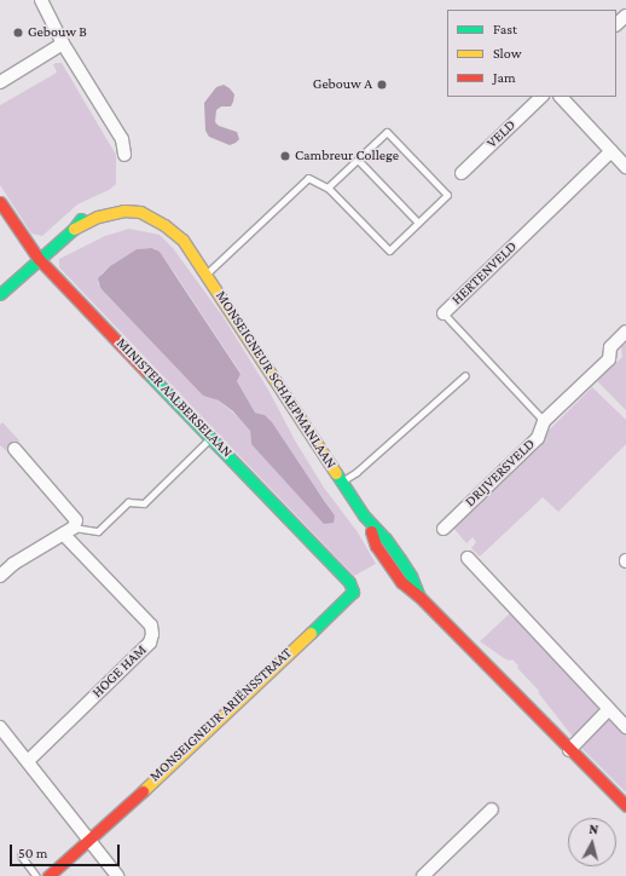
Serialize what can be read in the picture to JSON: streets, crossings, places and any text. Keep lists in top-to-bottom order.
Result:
{
  "streets": {
    "main road": ["MONSEIGNEUR SCHAEPMANLAAN", "MINISTER AALBERSELAAN", "MONSEIGNEUR ARIËNSSTRAAT"],
    "street": [
      "VELD",
      "HERTENVELD",
      "DRIJVERSVELD",
      "HOGE HAM"
    ]
  },
  "crossings": [
    ["HERTENVELD", "DRIJVERSVELD"],
    ["MONSEIGNEUR SCHAEPMANLAAN", "MINISTER AALBERSELAAN"],
    ["MINISTER AALBERSELAAN", "MONSEIGNEUR ARIËNSSTRAAT"]
  ],
  "places": ["Gebouw B", "Gebouw A", "Cambreur College"],
  "legend": ["Fast", "Slow", "Jam"],
  "scale_bar": "50 m",
  "north": "top"
}
